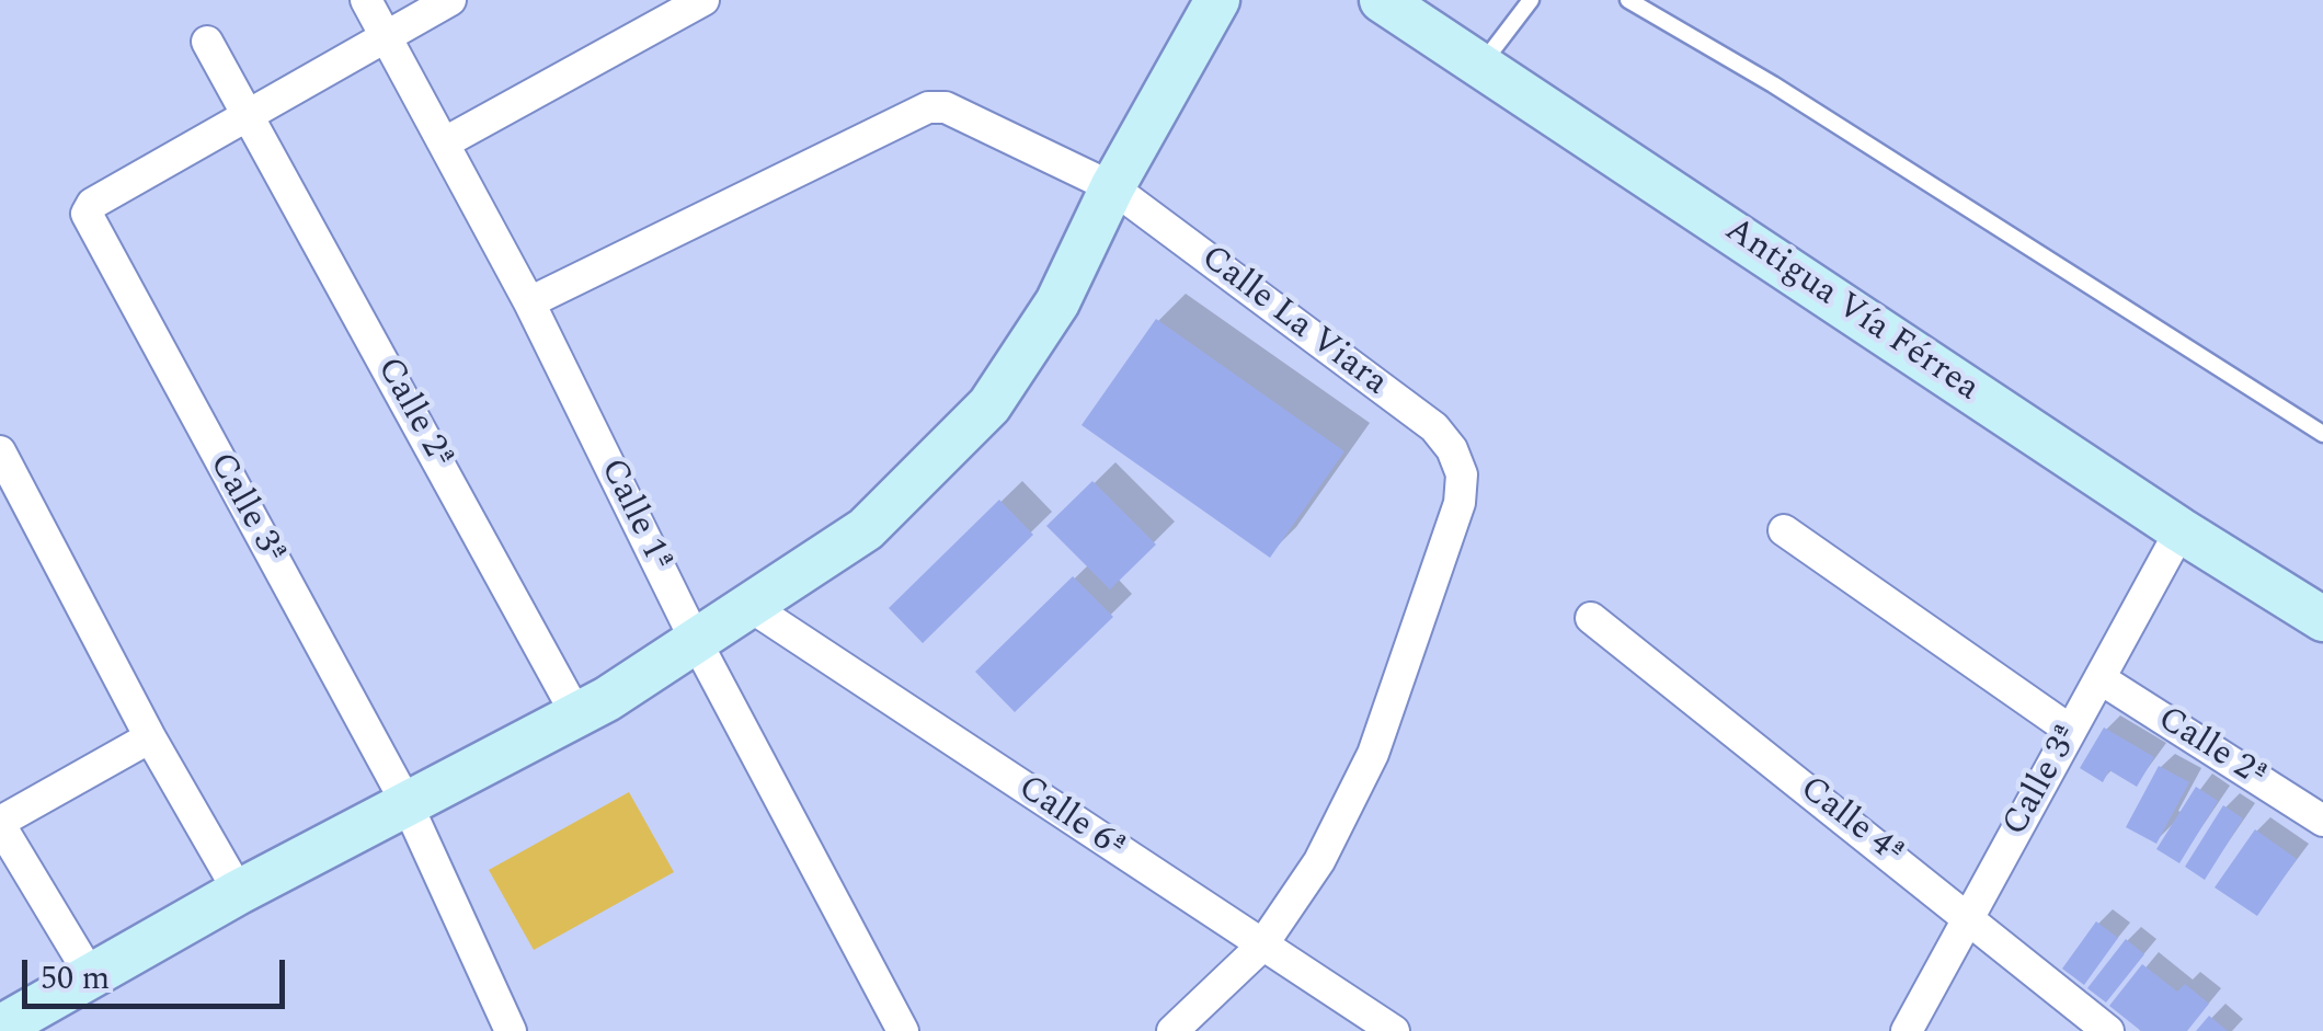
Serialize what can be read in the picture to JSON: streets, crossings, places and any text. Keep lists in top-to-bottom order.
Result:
{
  "streets": {
    "street": [
      "Antigua Vía Férrea",
      "Calle La Viara",
      "Calle 2ª",
      "Calle 3ª",
      "Calle 1ª",
      "Calle 6ª",
      "Calle 4ª"
    ]
  },
  "crossings": [
    ["Antigua Vía Férrea", "Calle 3ª"],
    ["Calle La Viara", "Calle 1ª"],
    ["Calle La Viara", "Calle 6ª"],
    ["Calle 2ª", "Calle 3ª"],
    ["Calle 3ª", "Calle 4ª"]
  ],
  "scale_bar": "50 m"
}
